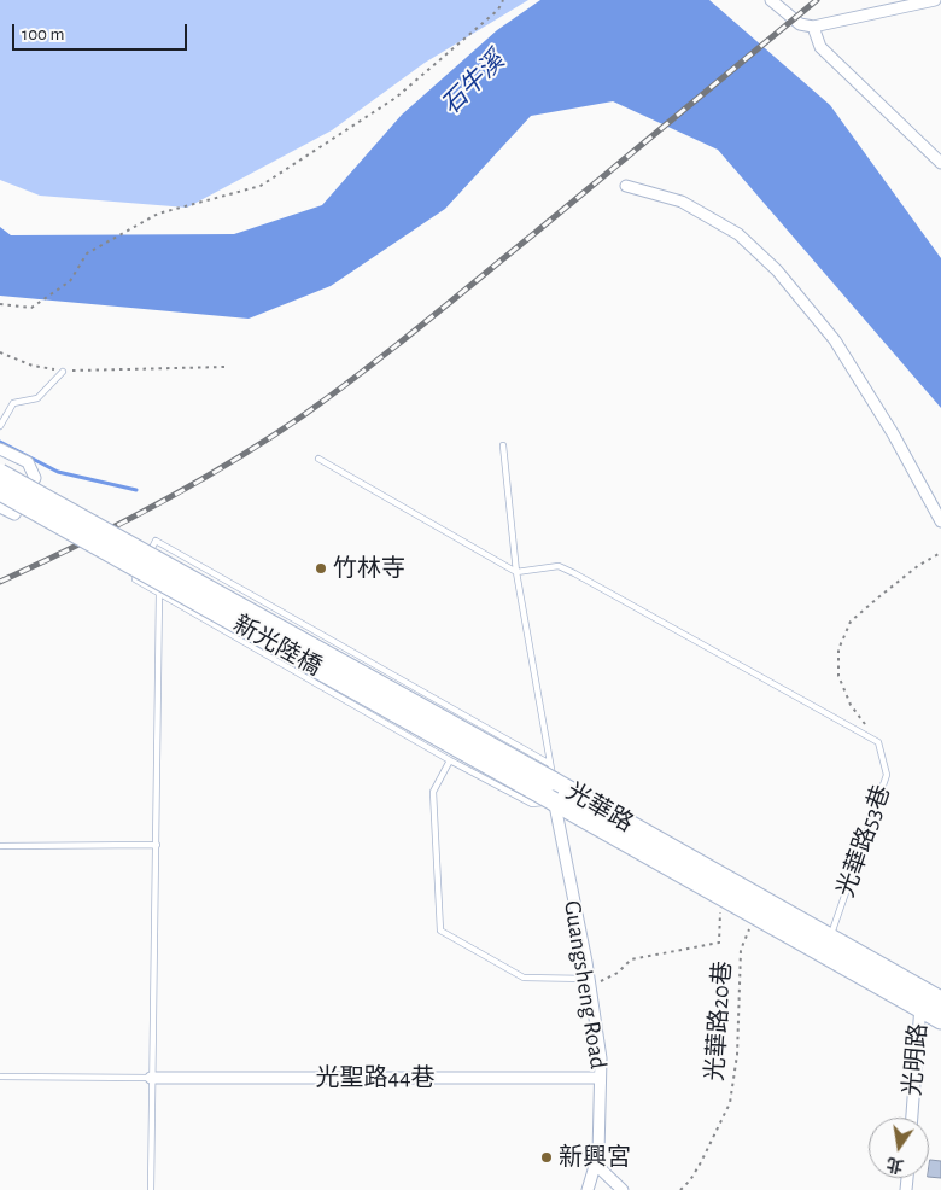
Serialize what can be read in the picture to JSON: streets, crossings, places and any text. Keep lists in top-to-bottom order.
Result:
{
  "streets": {
    "main road": ["新光陸橋", "光華路"],
    "street": ["Guangsheng Road", "光明路", "光聖路44巷"],
    "lane": ["光華路53巷"],
    "path": ["光華路20巷"]
  },
  "crossings": [
    ["新光陸橋", "光華路"],
    ["新光陸橋", "Guangsheng Road"],
    ["光華路", "光華路53巷"],
    ["光華路", "Guangsheng Road"],
    ["光華路", "光華路20巷"],
    ["光華路", "光明路"],
    ["Guangsheng Road", "光聖路44巷"]
  ],
  "water": ["石牛溪"],
  "places": ["竹林寺", "新興宮"],
  "scale_bar": "100 m",
  "north": "bottom"
}
